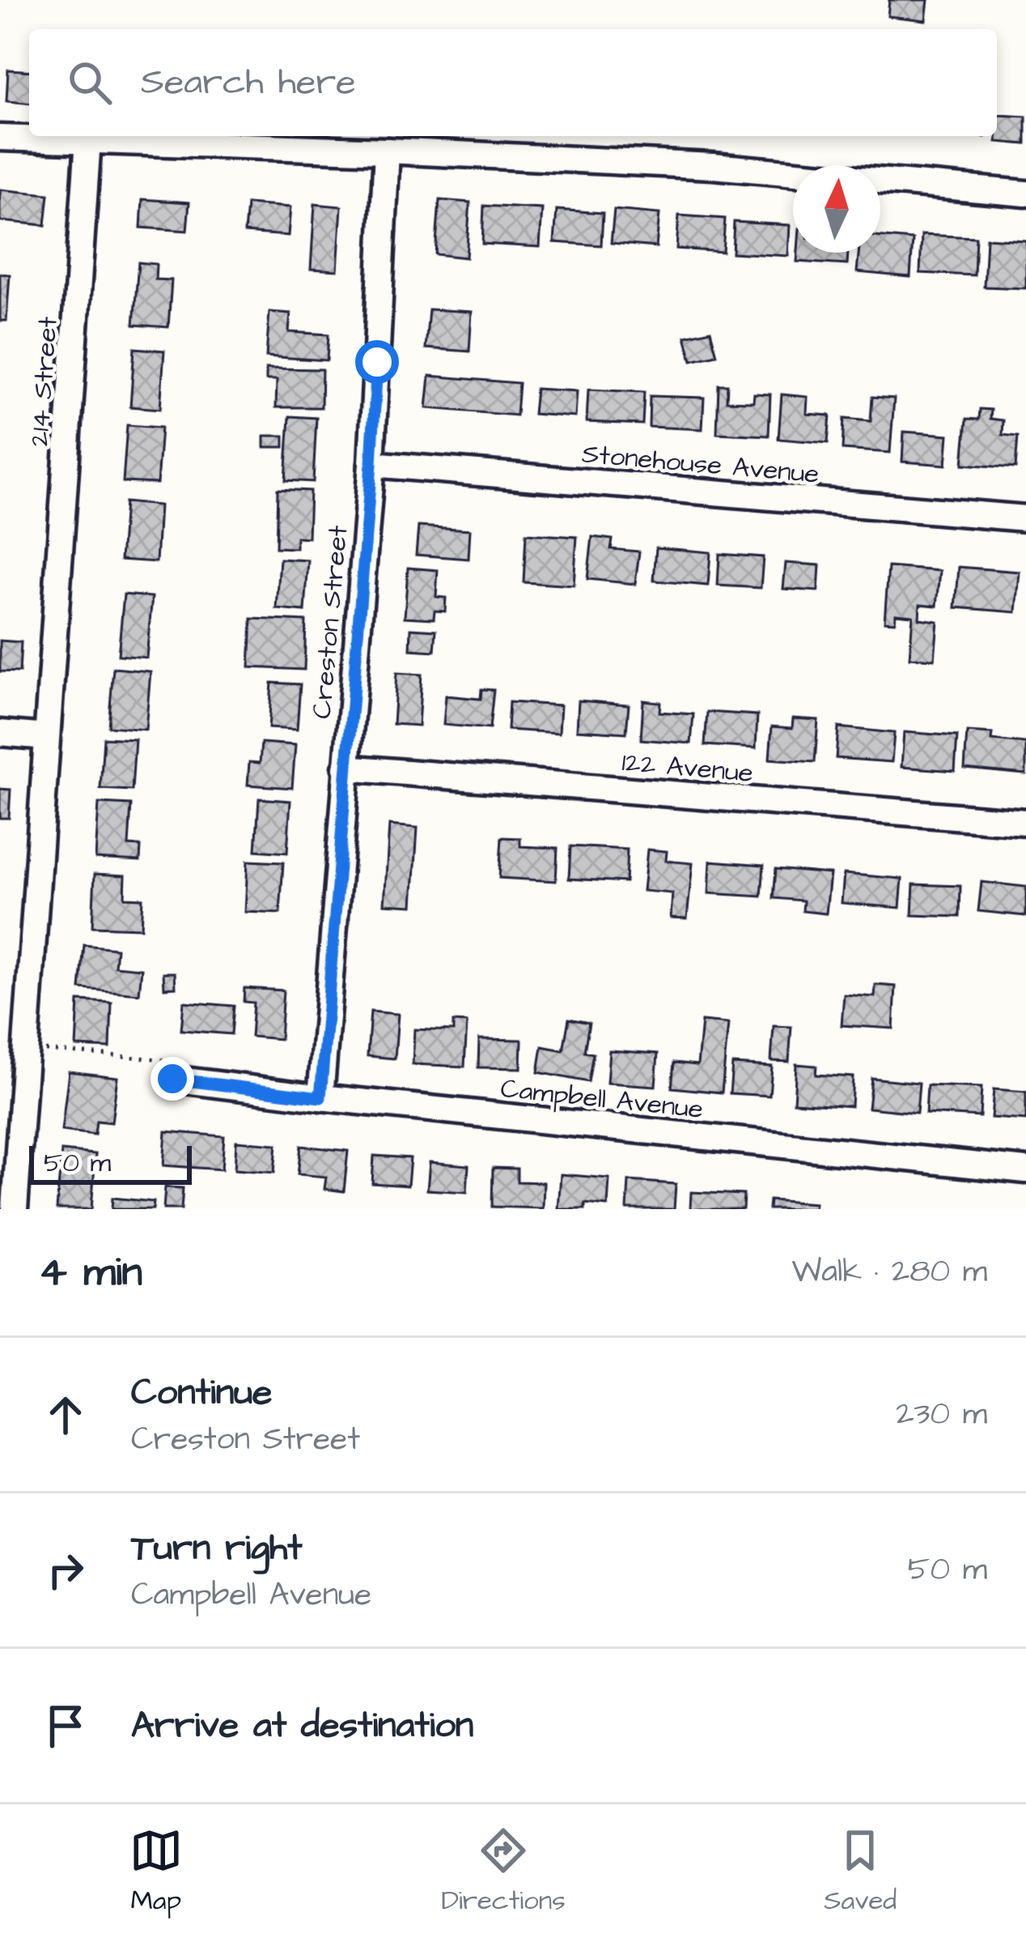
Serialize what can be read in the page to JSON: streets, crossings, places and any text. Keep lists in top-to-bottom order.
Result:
{
  "streets": {
    "street": [
      "214 Street",
      "Stonehouse Avenue",
      "Creston Street",
      "122 Avenue",
      "Campbell Avenue"
    ]
  },
  "crossings": [
    ["Stonehouse Avenue", "Creston Street"],
    ["Creston Street", "122 Avenue"],
    ["Creston Street", "Campbell Avenue"]
  ],
  "scale_bar": "50 m",
  "north": "top",
  "page": {
    "search": "Search here",
    "scale": "50 m",
    "heading": ["4 min", "Walk · 280 m"],
    "list": [
      ["Continue", "Creston Street", "230 m"],
      ["Turn right", "Campbell Avenue", "50 m"],
      "Arrive at destination"
    ],
    "nav": ["Map", "Directions", "Saved"]
  }
}
